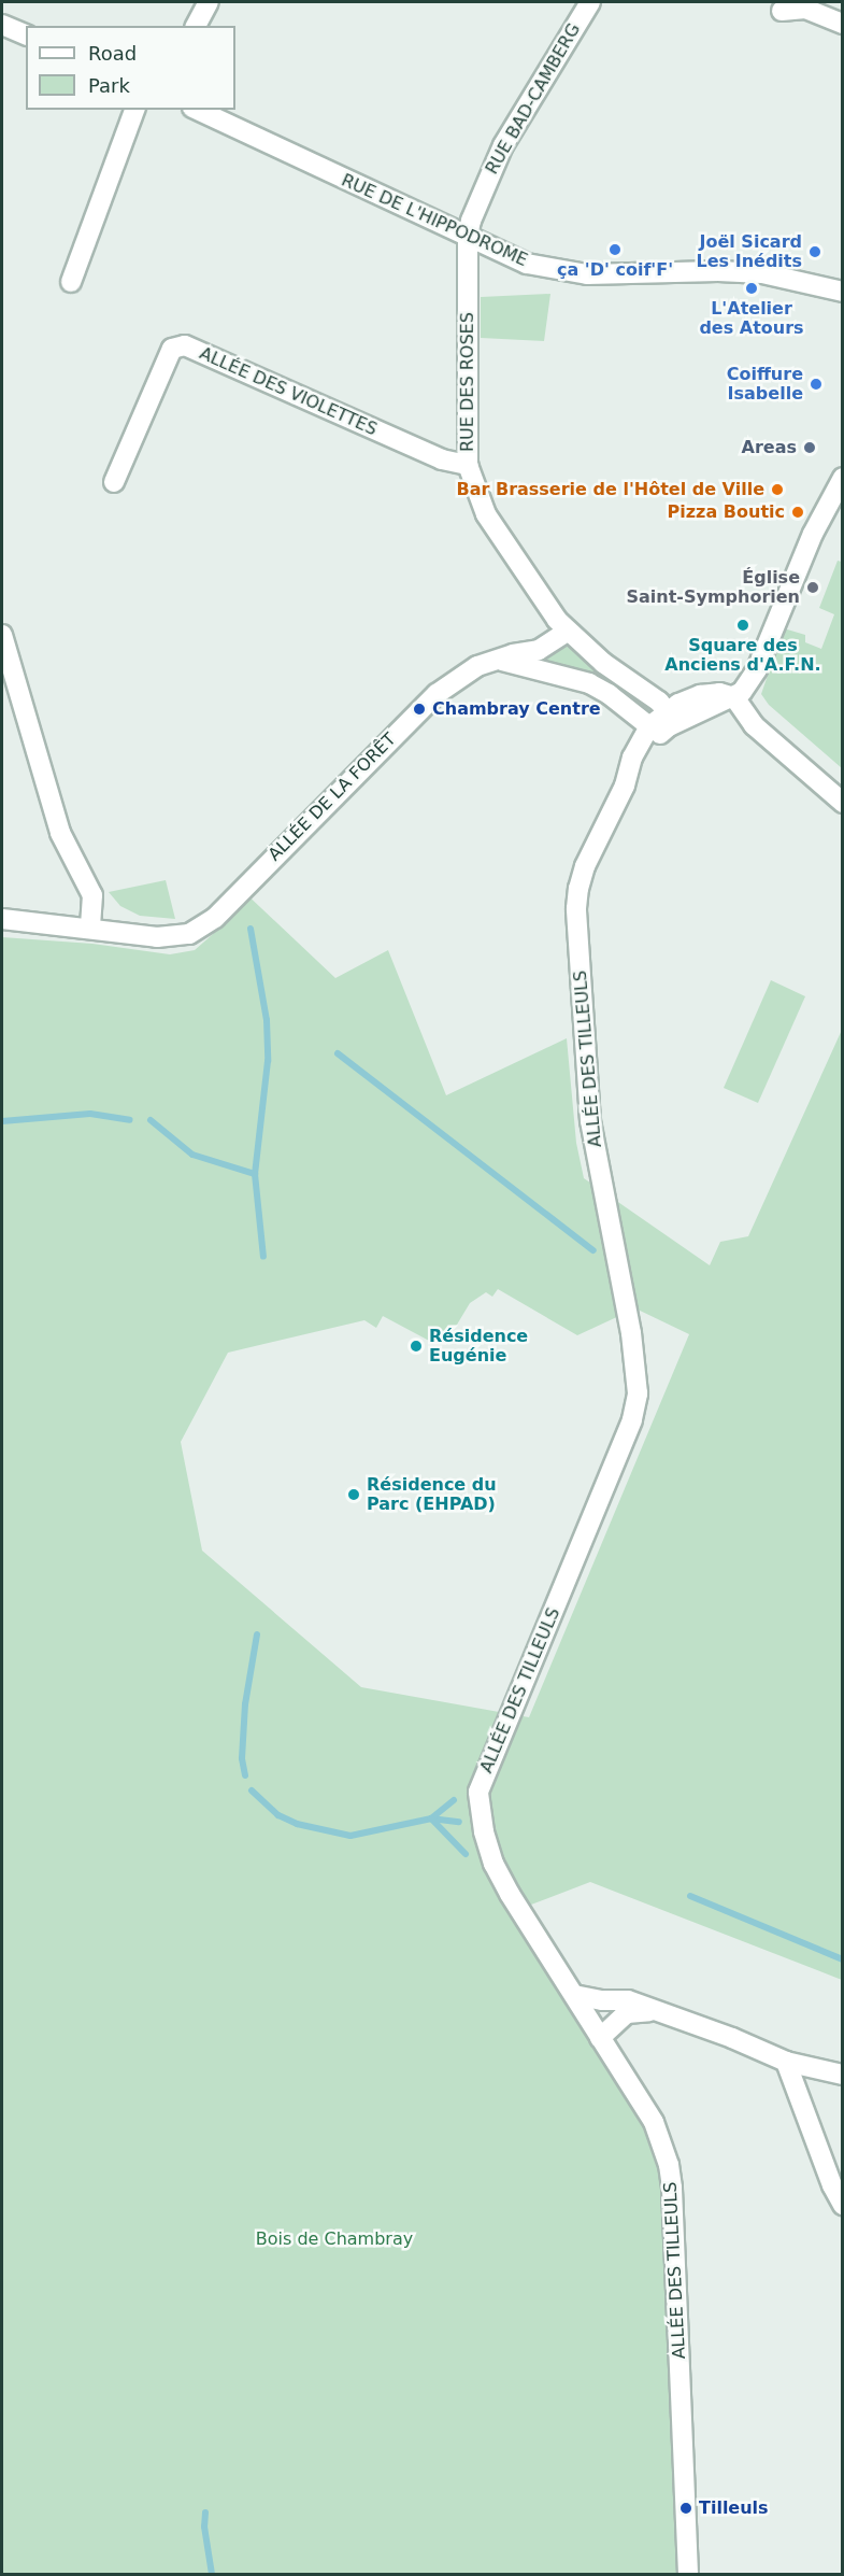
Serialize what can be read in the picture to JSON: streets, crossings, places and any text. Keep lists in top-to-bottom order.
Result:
{
  "streets": {
    "street": [
      "RUE BAD-CAMBERG",
      "RUE DE L'HIPPODROME",
      "RUE DES ROSES",
      "ALLÉE DES VIOLETTES",
      "ALLÉE DE LA FORÊT",
      "ALLÉE DES TILLEULS"
    ]
  },
  "crossings": [
    ["RUE BAD-CAMBERG", "RUE DE L'HIPPODROME"],
    ["RUE BAD-CAMBERG", "RUE DES ROSES"],
    ["RUE DE L'HIPPODROME", "RUE DES ROSES"],
    ["RUE DES ROSES", "ALLÉE DES VIOLETTES"],
    ["RUE DES ROSES", "ALLÉE DE LA FORÊT"],
    ["RUE DES ROSES", "ALLÉE DES TILLEULS"]
  ],
  "parks": ["Bois de Chambray"],
  "places": [
    "ça 'D' coif'F'",
    "Joël Sicard Les Inédits",
    "L'Atelier des Atours",
    "Coiffure Isabelle",
    "Areas",
    "Bar Brasserie de l'Hôtel de Ville",
    "Pizza Boutic",
    "Église Saint-Symphorien",
    "Square des Anciens d'A.F.N.",
    "Chambray Centre",
    "Résidence Eugénie",
    "Résidence du Parc (EHPAD)",
    "Tilleuls"
  ],
  "legend": ["Road", "Park"]
}
